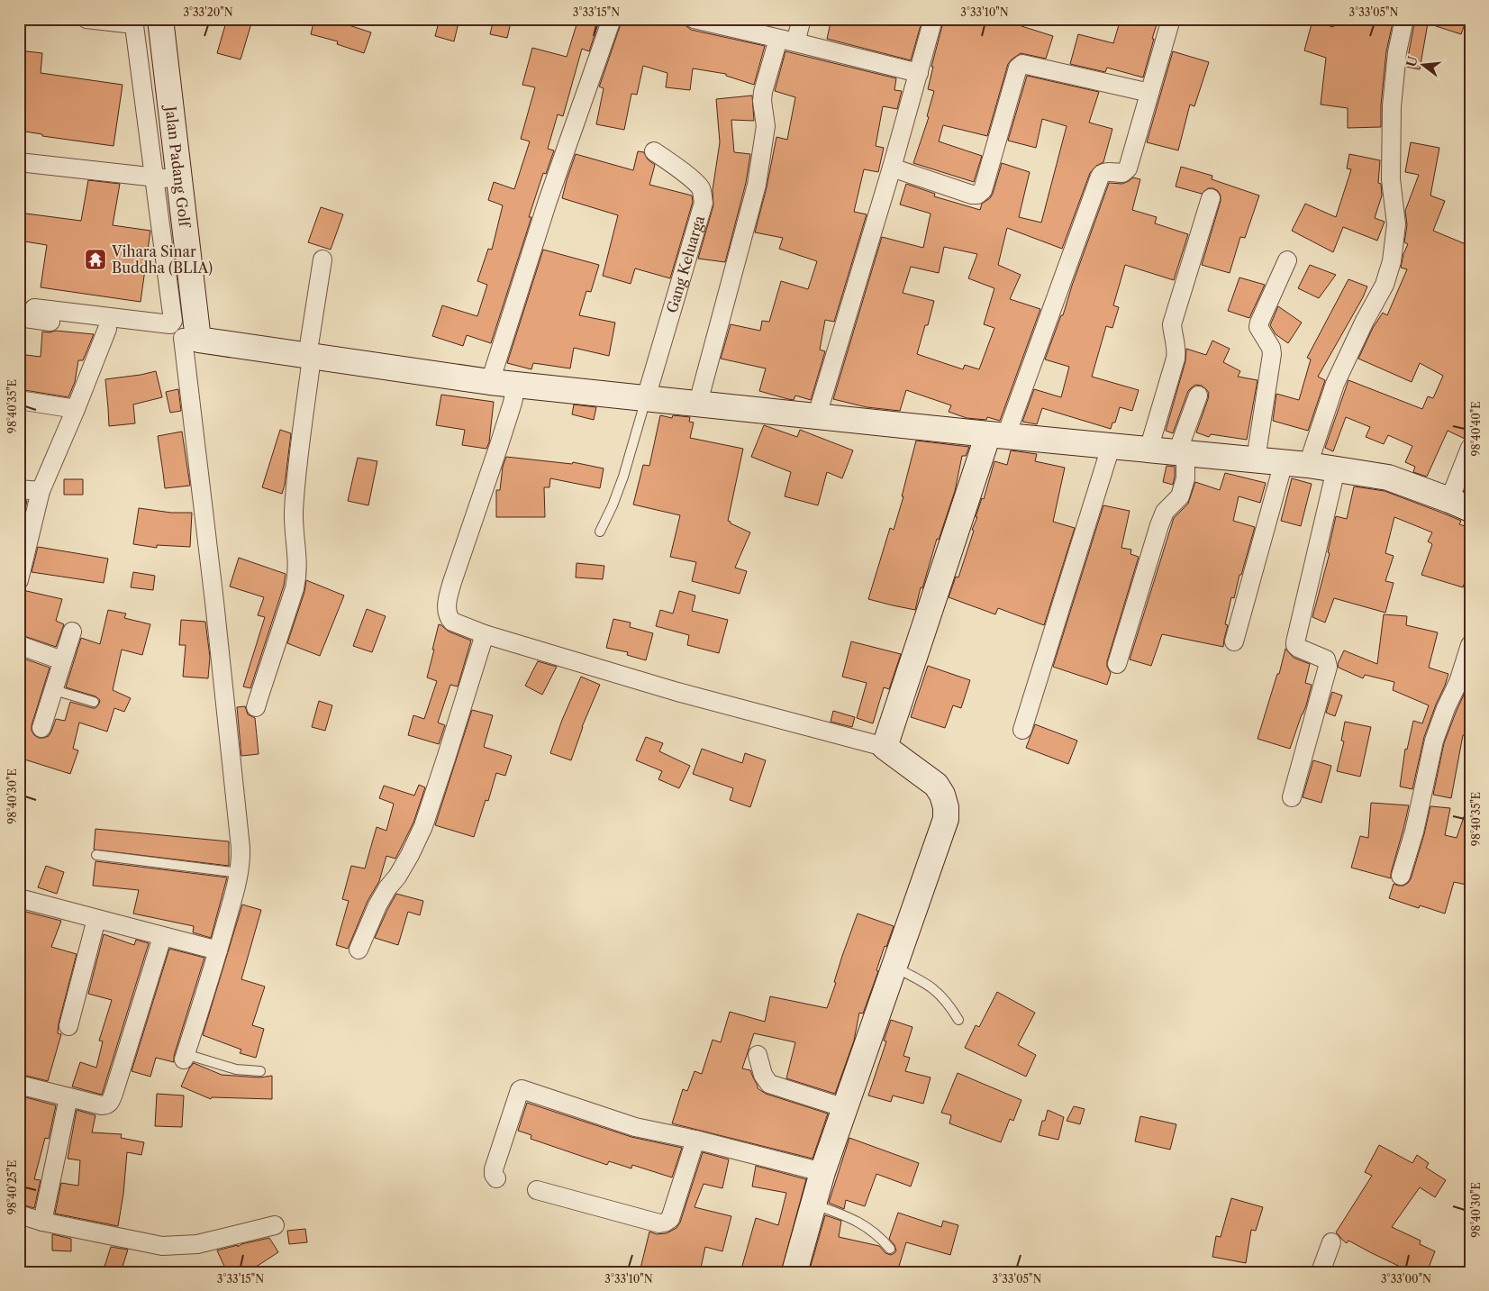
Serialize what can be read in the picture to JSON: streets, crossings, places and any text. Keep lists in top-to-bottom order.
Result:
{
  "streets": {
    "street": ["Jalan Padang Golf", "Gang Keluarga"]
  },
  "places": {
    "temple": ["Vihara Sinar Buddha (BLIA)"]
  },
  "north": "left",
  "coordinates": [
    "3°33'20\"N",
    "3°33'15\"N",
    "3°33'10\"N",
    "3°33'05\"N",
    "98°40'35\"E",
    "98°40'40\"E",
    "98°40'30\"E",
    "98°40'25\"E",
    "3°33'00\"N"
  ]
}
